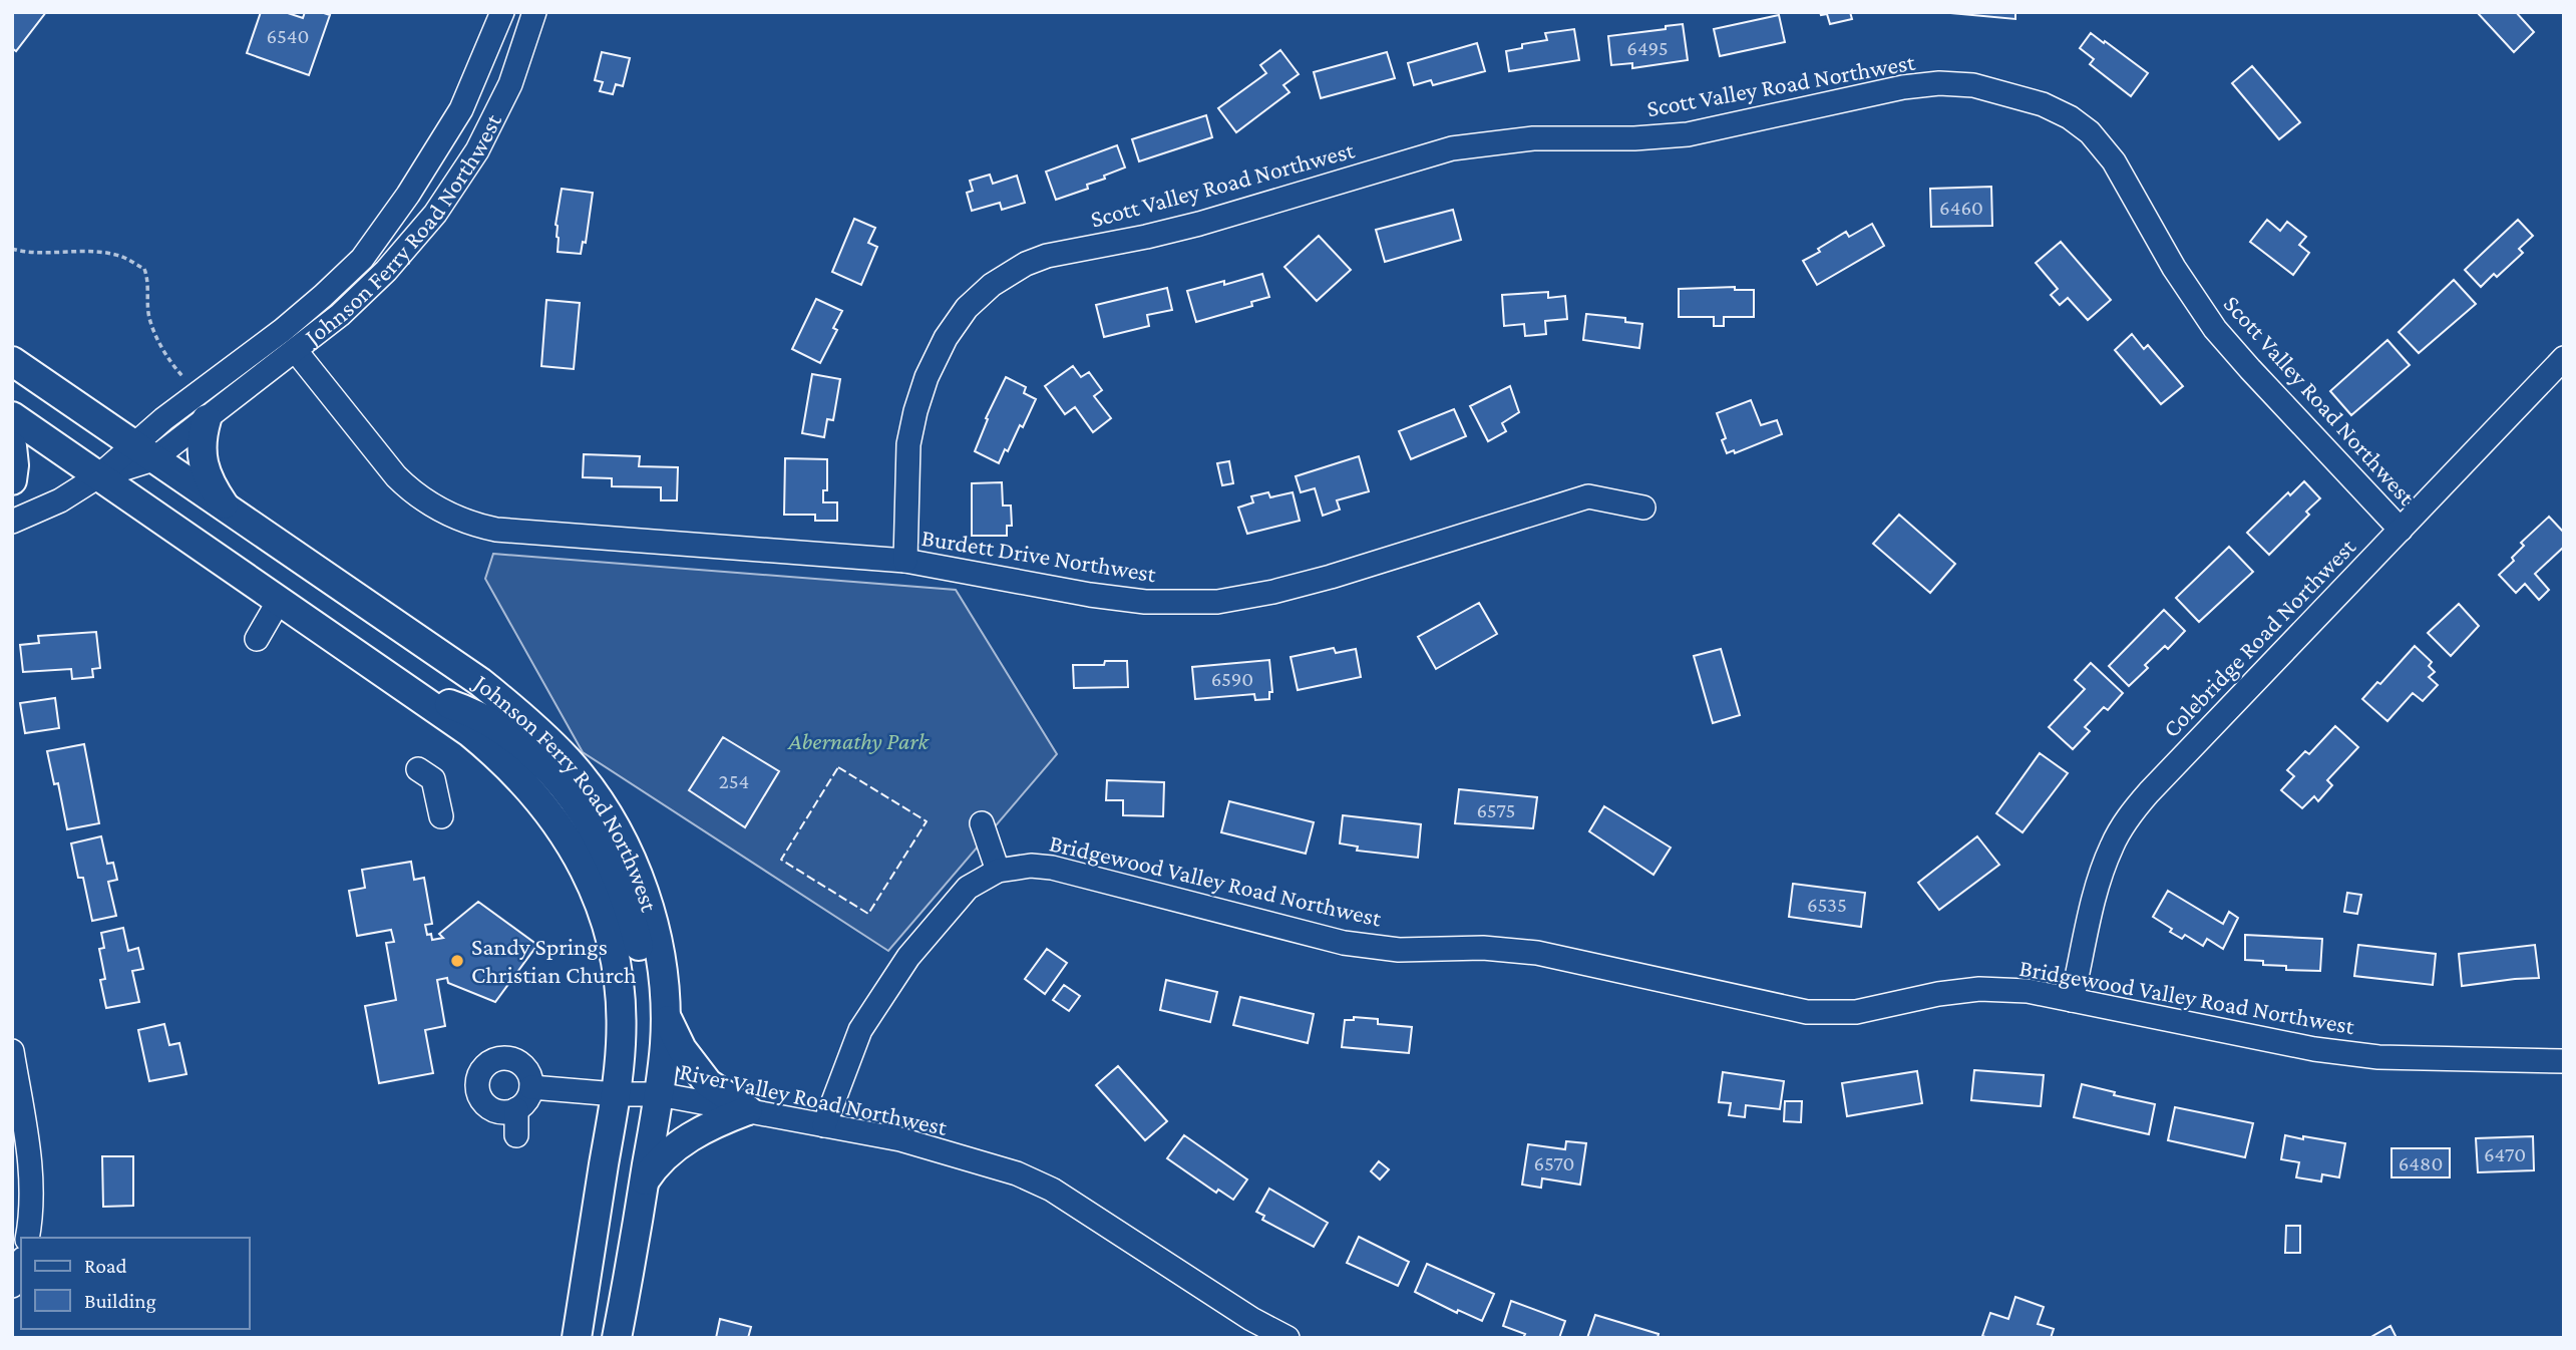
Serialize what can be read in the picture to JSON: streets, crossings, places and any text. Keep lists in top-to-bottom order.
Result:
{
  "streets": {
    "main road": ["Johnson Ferry Road Northwest"],
    "street": [
      "Scott Valley Road Northwest",
      "Burdett Drive Northwest",
      "Colebridge Road Northwest",
      "Bridgewood Valley Road Northwest",
      "River Valley Road Northwest"
    ]
  },
  "crossings": [
    ["Scott Valley Road Northwest", "Burdett Drive Northwest"],
    ["Scott Valley Road Northwest", "Colebridge Road Northwest"],
    ["Johnson Ferry Road Northwest", "Burdett Drive Northwest"],
    ["Johnson Ferry Road Northwest", "River Valley Road Northwest"],
    ["Colebridge Road Northwest", "Bridgewood Valley Road Northwest"],
    ["Bridgewood Valley Road Northwest", "River Valley Road Northwest"]
  ],
  "parks": ["Abernathy Park"],
  "places": ["Sandy Springs Christian Church"],
  "house_numbers": [
    "6540",
    "6495",
    "6460",
    "6590",
    "254",
    "6575",
    "6535",
    "6470",
    "6570",
    "6480"
  ],
  "legend": ["Road", "Building"]
}
